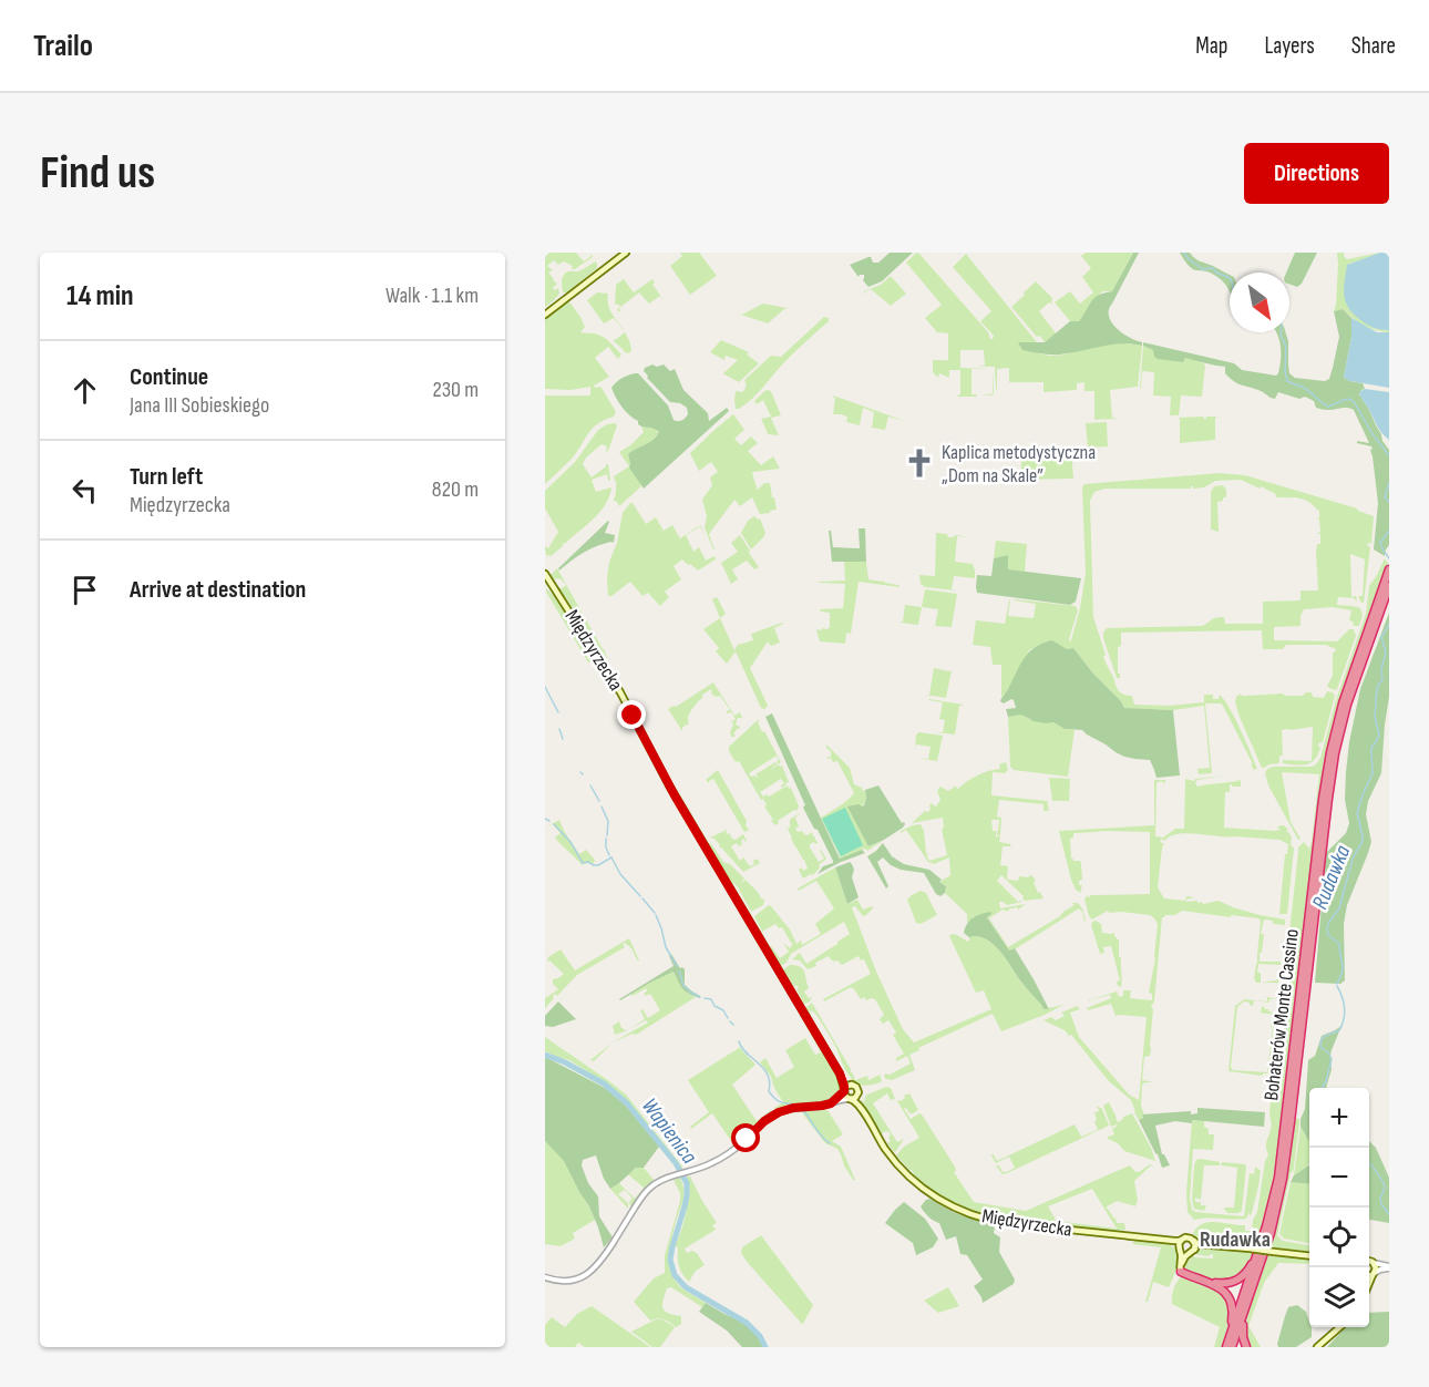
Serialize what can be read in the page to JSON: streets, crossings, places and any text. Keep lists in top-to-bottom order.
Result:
{
  "streets": {
    "highway": ["Bohaterów Monte Cassino"],
    "main road": ["Międzyrzecka"]
  },
  "districts": ["Rudawka"],
  "water": ["Rudawka", "Wapienica"],
  "places": {
    "church": ["Kaplica metodystyczna „Dom na Skale”"]
  },
  "north": "bottom right",
  "page": {
    "header": "Trailo",
    "nav": ["Map", "Layers", "Share"],
    "buttons": "Directions",
    "title": "Find us",
    "heading": ["14 min", "Walk · 1.1 km"],
    "list": [
      ["Continue", "Jana III Sobieskiego", "230 m"],
      ["Turn left", "Międzyrzecka", "820 m"],
      "Arrive at destination"
    ],
    "map_buttons": ["+", "−"]
  }
}
